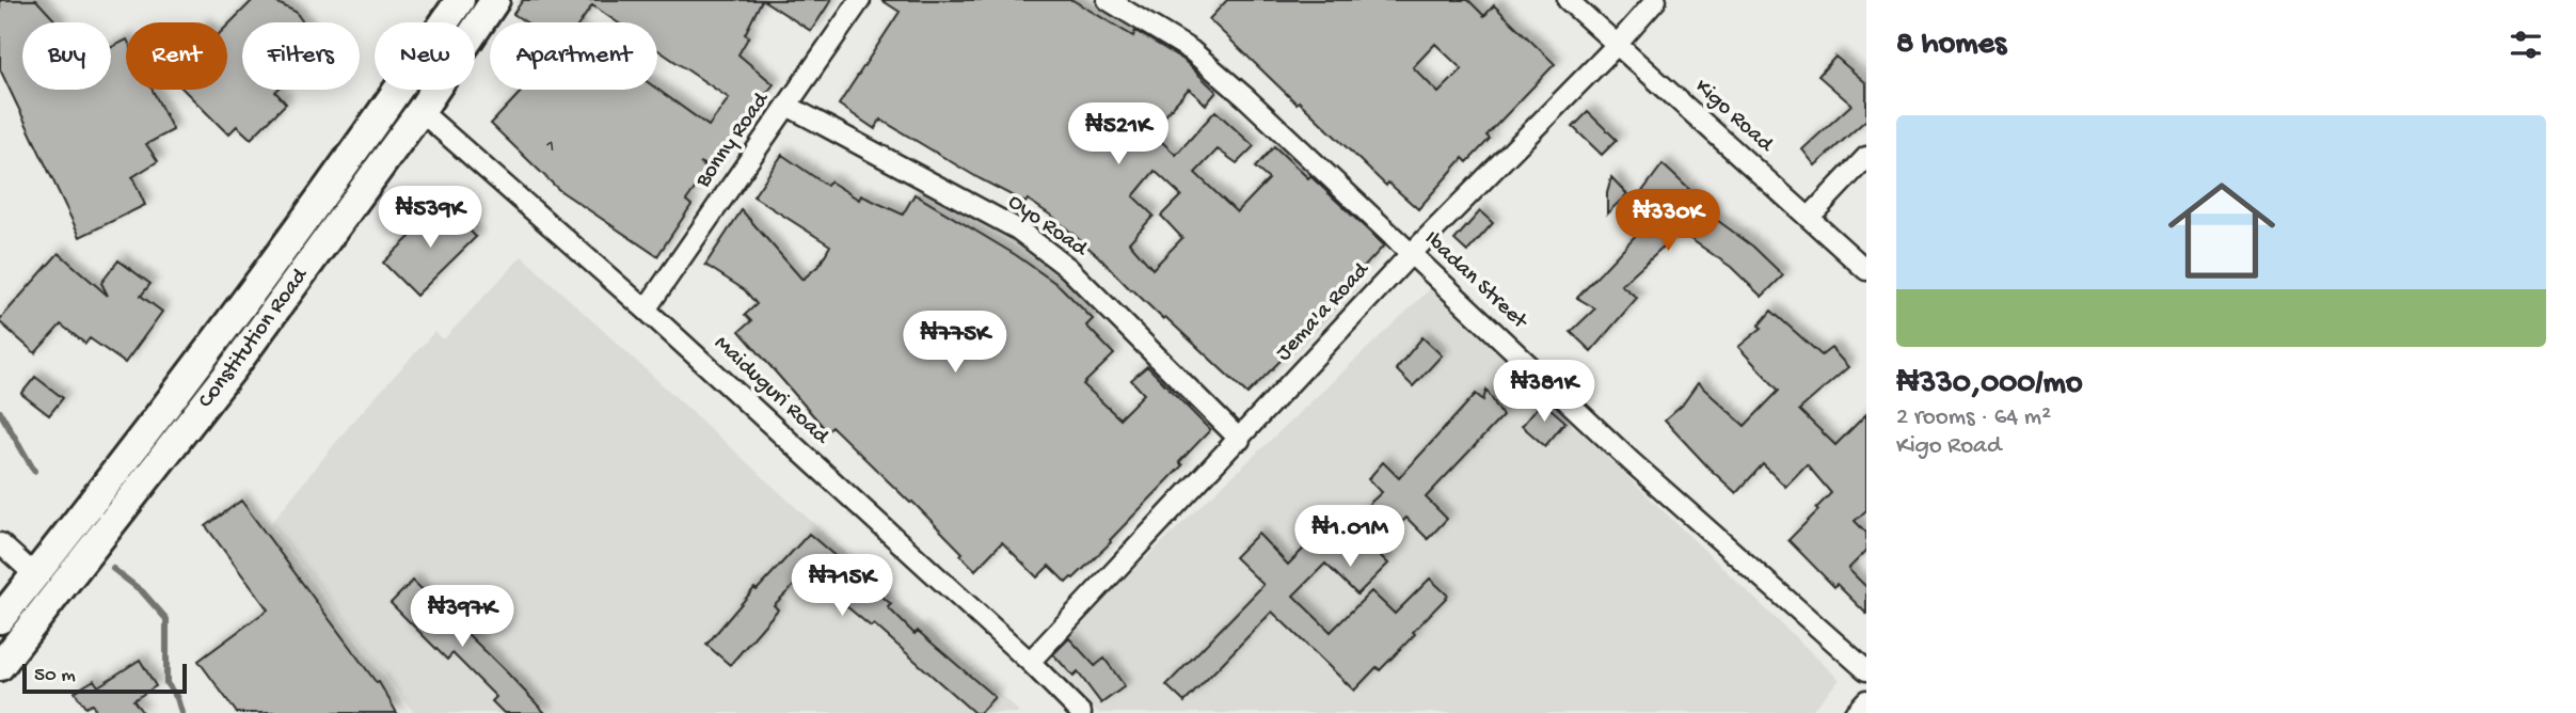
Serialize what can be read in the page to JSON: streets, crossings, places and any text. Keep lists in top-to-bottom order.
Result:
{
  "streets": {
    "main road": ["Constitution Road"],
    "street": [
      "Kigo Road",
      "Bonny Road",
      "Oyo Road",
      "Ibadan Street",
      "Jema'a Road",
      "Maiduguri Road"
    ]
  },
  "crossings": [
    ["Kigo Road", "Jema'a Road"],
    ["Bonny Road", "Oyo Road"],
    ["Bonny Road", "Maiduguri Road"],
    ["Oyo Road", "Jema'a Road"],
    ["Ibadan Street", "Jema'a Road"],
    ["Jema'a Road", "Maiduguri Road"],
    ["Constitution Road", "Maiduguri Road"]
  ],
  "house_numbers": ["1"],
  "scale_bar": "50 m",
  "page": {
    "heading": "8 homes",
    "chip": [
      "Buy",
      "Rent",
      "Filters",
      "New",
      "Apartment"
    ],
    "list": [
      {
        "name": "₦330,000/mo",
        "note": "2 rooms · 64 m² · Kigo Road"
      }
    ],
    "price": [
      "₦521K",
      "₦539K",
      "₦330K",
      "₦775K",
      "₦381K",
      "₦1.01M",
      "₦715K",
      "₦397K"
    ],
    "scale": "50 m"
  }
}
